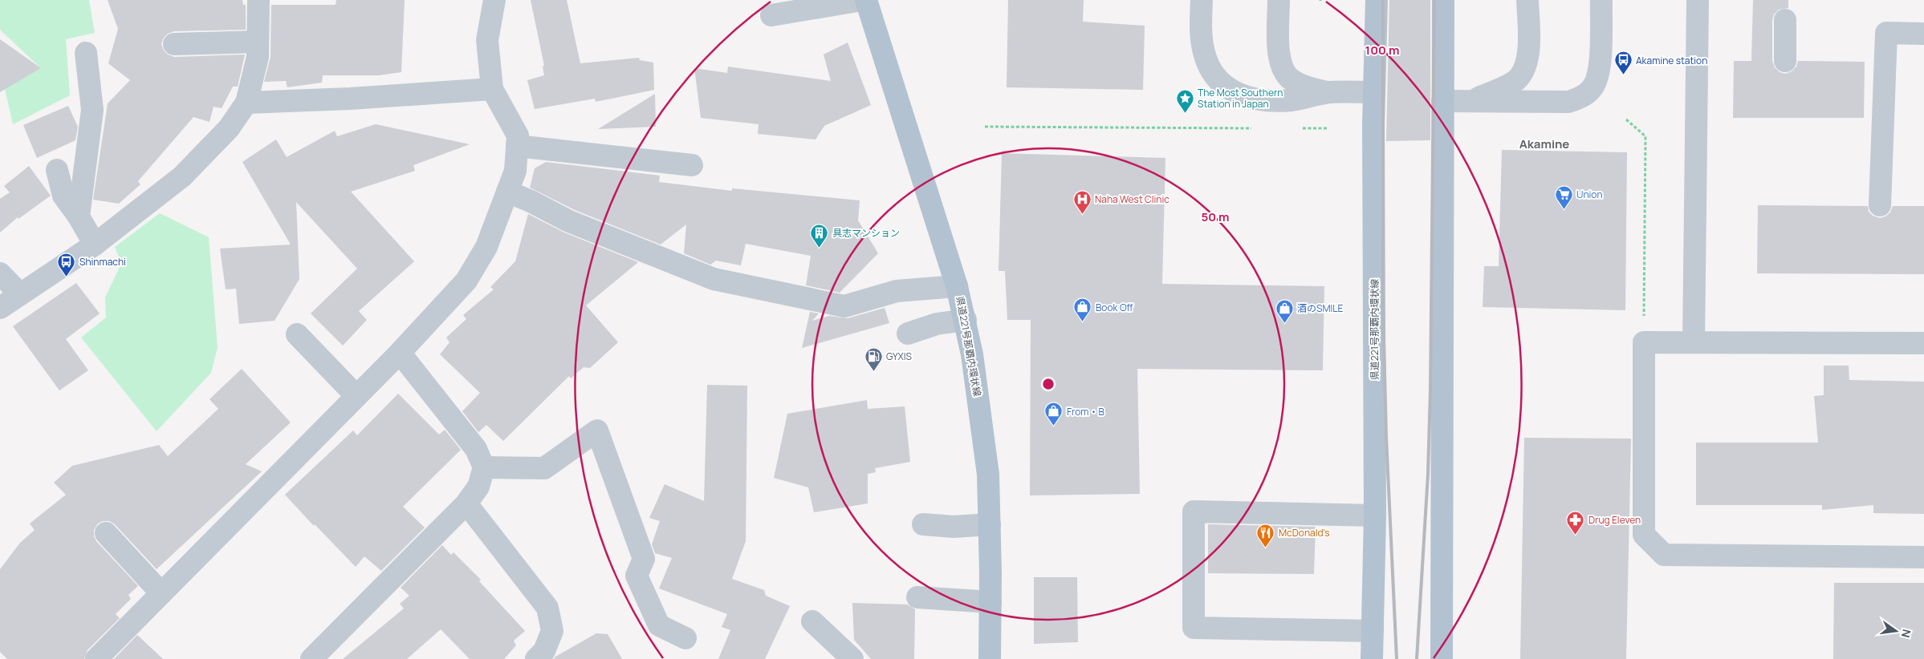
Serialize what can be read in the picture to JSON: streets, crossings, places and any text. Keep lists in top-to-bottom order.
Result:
{
  "streets": {
    "main road": ["県道221号那覇内環状線"]
  },
  "districts": ["Akamine"],
  "places": {
    "bus stop": ["Akamine station", "Shinmachi"],
    "place": ["The Most Southern Station in Japan"],
    "supermarket": ["Union"],
    "hospital": ["Naha West Clinic"],
    "building": ["具志マンション"],
    "shop": ["Book Off", "酒のSMILE", "From・B"],
    "fuel station": ["GYXIS"],
    "pharmacy": ["Drug Eleven"],
    "restaurant": ["McDonald's"]
  },
  "north": "right",
  "rings": ["100 m", "50 m"]
}
